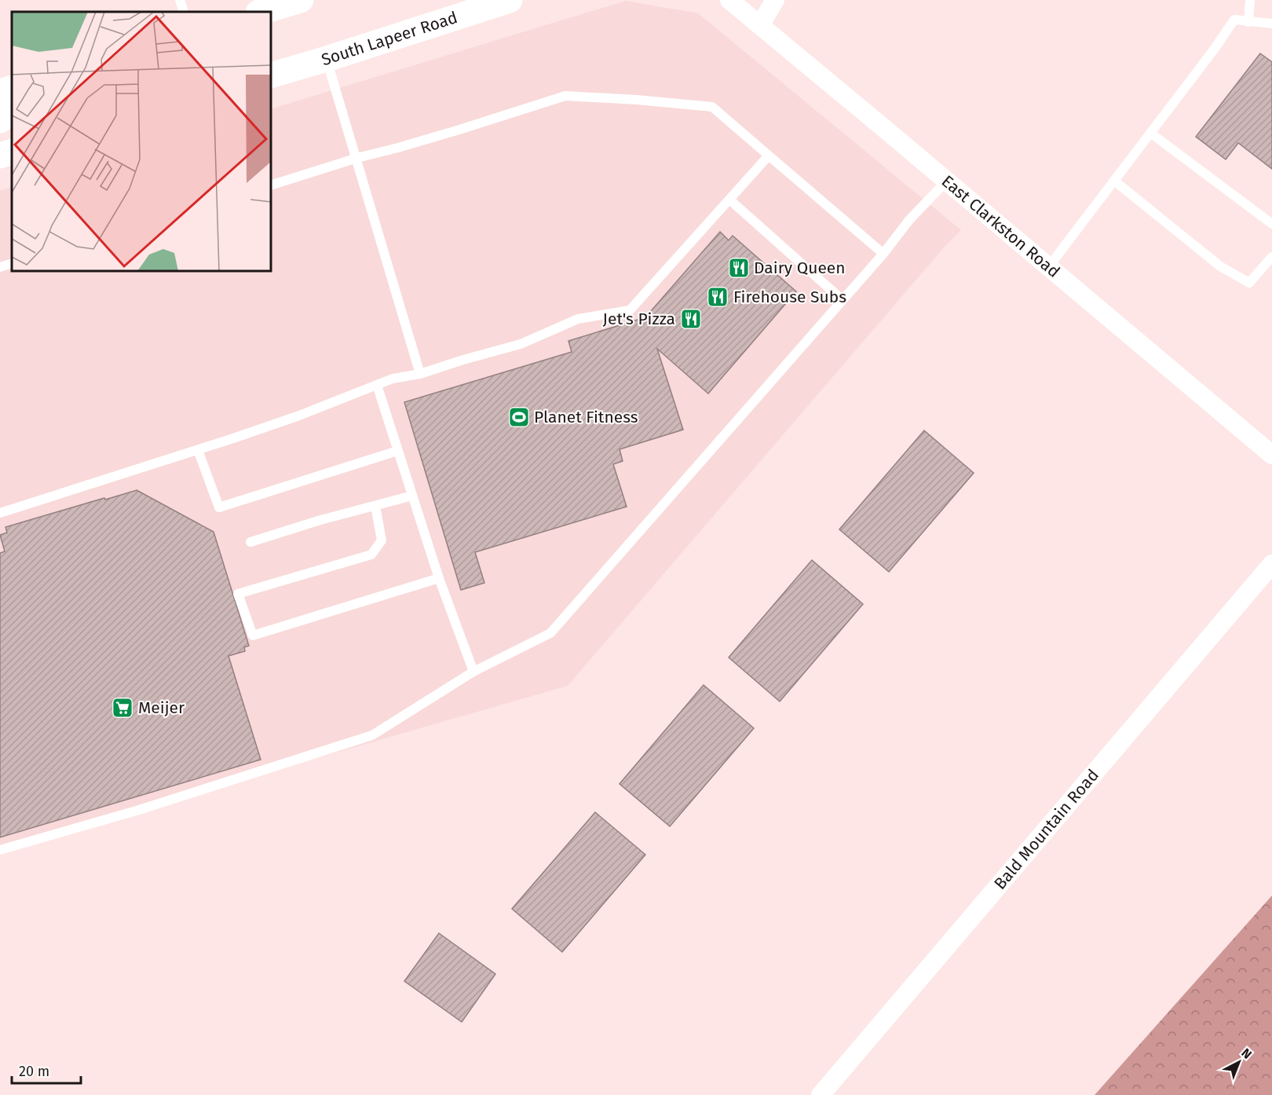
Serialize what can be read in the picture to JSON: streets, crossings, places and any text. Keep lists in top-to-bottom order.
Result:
{
  "streets": {
    "main road": ["South Lapeer Road"],
    "street": ["East Clarkston Road", "Bald Mountain Road"]
  },
  "places": {
    "restaurant": ["Dairy Queen", "Firehouse Subs", "Jet's Pizza"],
    "sports": ["Planet Fitness"],
    "supermarket": ["Meijer"]
  },
  "scale_bar": "20 m",
  "north": "top right"
}
